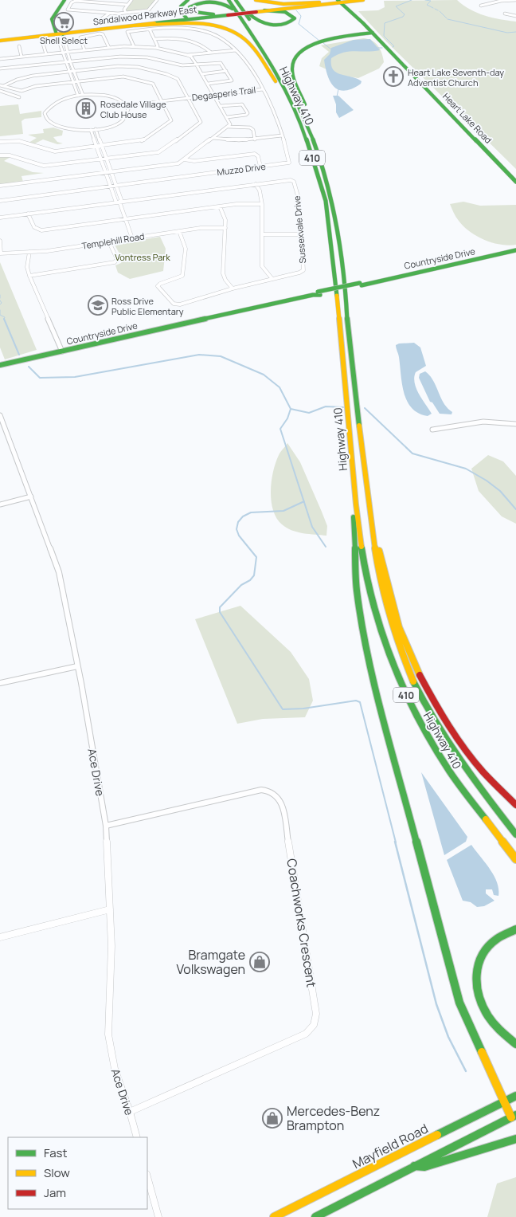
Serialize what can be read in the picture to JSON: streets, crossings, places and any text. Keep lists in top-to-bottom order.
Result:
{
  "streets": {
    "main road": [
      "Sandalwood Parkway East",
      "Highway 410",
      "Heart Lake Road",
      "410",
      "Countryside Drive",
      "Mayfield Road"
    ],
    "street": [
      "Degasperis Trail",
      "Muzzo Drive",
      "Sussexvale Drive",
      "Templehill Road",
      "Ace Drive",
      "Coachworks Crescent"
    ]
  },
  "crossings": [
    ["Sandalwood Parkway East", "Heart Lake Road"],
    ["Degasperis Trail", "Muzzo Drive"],
    ["Sussexvale Drive", "Templehill Road"],
    ["Ace Drive", "Coachworks Crescent"]
  ],
  "parks": ["Vontress Park"],
  "places": {
    "supermarket": ["Shell Select"],
    "church": ["Heart Lake Seventh-day Adventist Church"],
    "building": ["Rosedale Village Club House"],
    "school or university": ["Ross Drive Public Elementary"],
    "shop": ["Bramgate Volkswagen", "Mercedes-Benz Brampton"]
  },
  "legend": ["Fast", "Slow", "Jam"]
}
